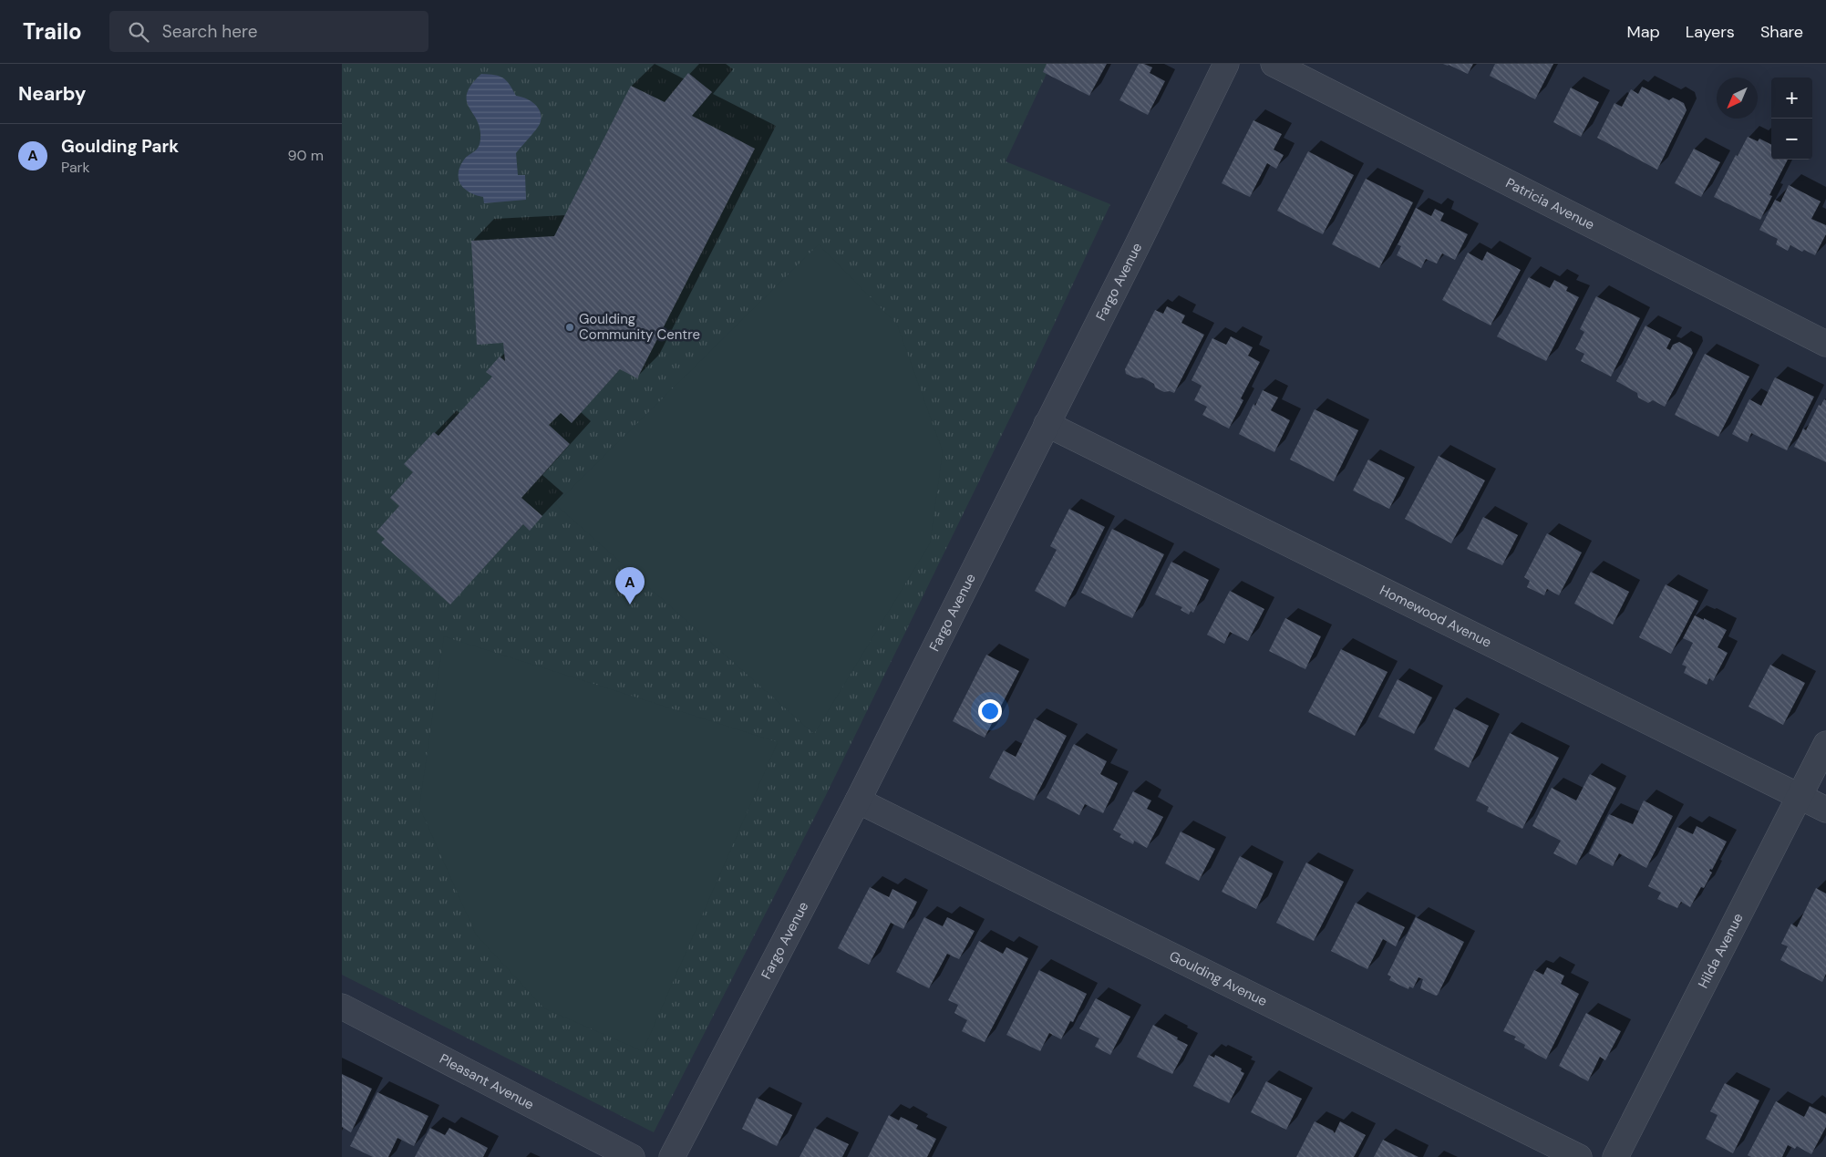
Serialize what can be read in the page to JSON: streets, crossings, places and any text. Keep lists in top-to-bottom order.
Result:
{
  "streets": {
    "street": [
      "Patricia Avenue",
      "Fargo Avenue",
      "Homewood Avenue",
      "Hilda Avenue",
      "Goulding Avenue",
      "Pleasant Avenue"
    ]
  },
  "crossings": [
    ["Fargo Avenue", "Homewood Avenue"],
    ["Fargo Avenue", "Goulding Avenue"],
    ["Homewood Avenue", "Hilda Avenue"]
  ],
  "places": ["Goulding Community Centre"],
  "north": "bottom left",
  "page": {
    "header": "Trailo",
    "search": "Search here",
    "nav": ["Map", "Layers", "Share"],
    "heading": "Nearby",
    "map_buttons": ["+", "−"],
    "list": [
      {
        "mark": "A",
        "name": "Goulding Park",
        "note": "Park",
        "value": "90 m"
      }
    ],
    "pins": "A"
  }
}
